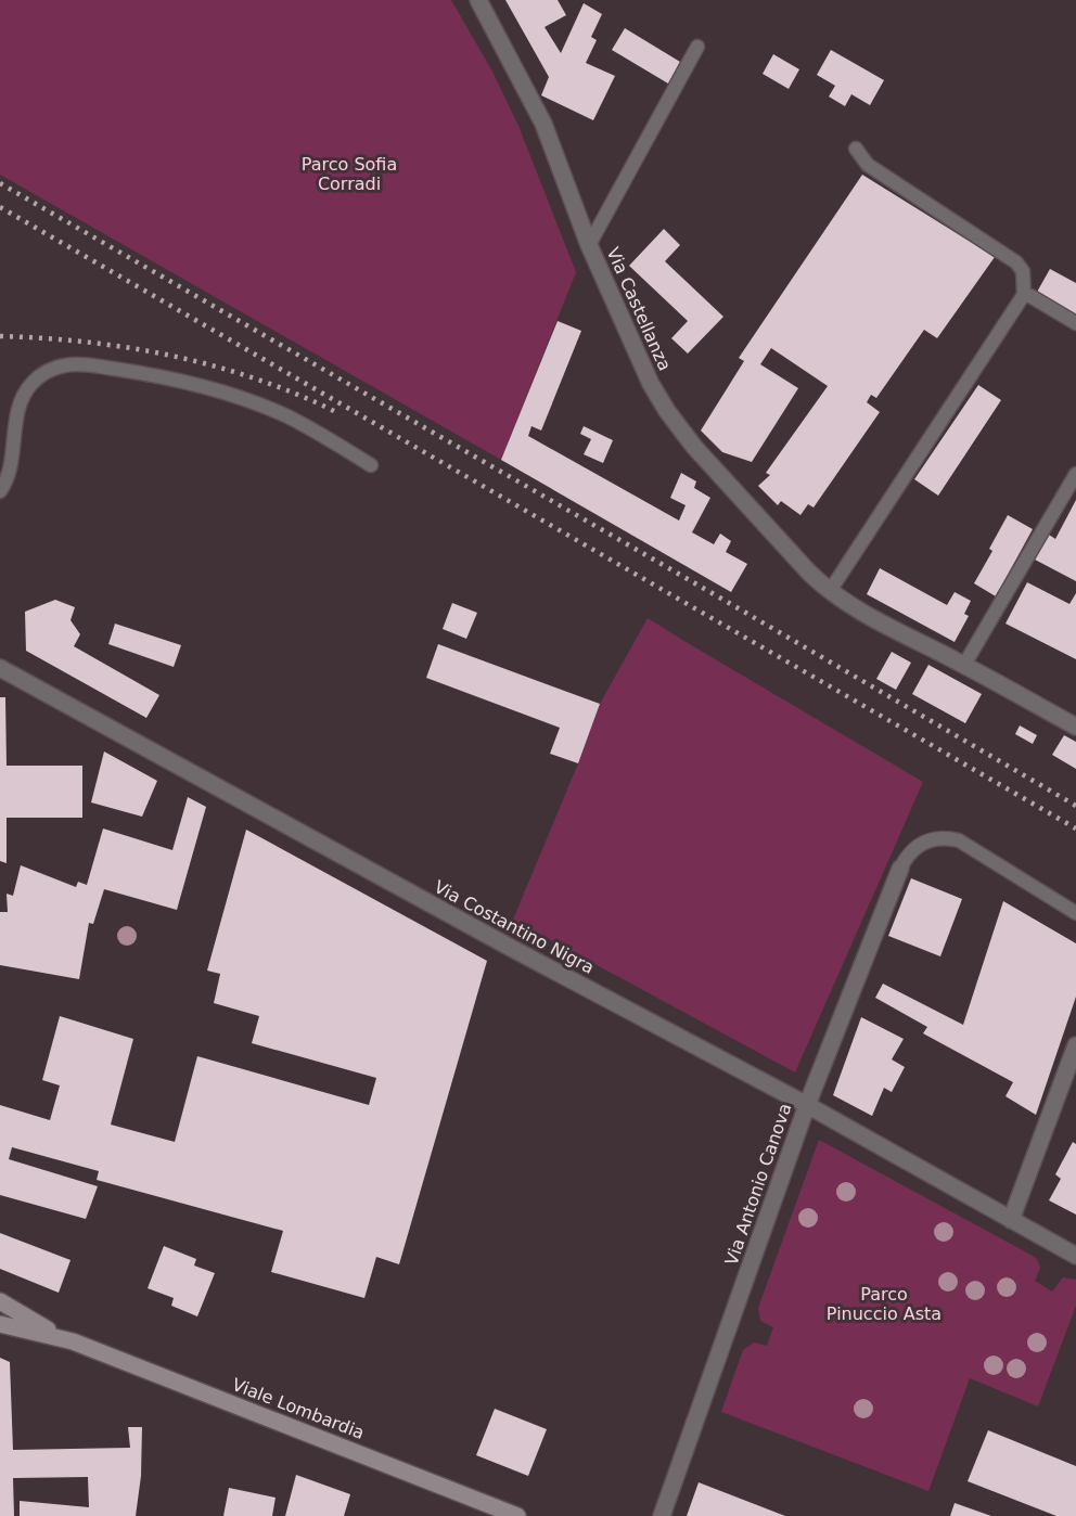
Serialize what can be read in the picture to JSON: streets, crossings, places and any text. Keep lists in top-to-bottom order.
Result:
{
  "streets": {
    "street": [
      "Via Castellanza",
      "Via Costantino Nigra",
      "Via Antonio Canova",
      "Viale Lombardia"
    ]
  },
  "crossings": [
    ["Via Costantino Nigra", "Via Antonio Canova"]
  ],
  "parks": ["Parco Sofia Corradi", "Parco Pinuccio Asta"]
}
